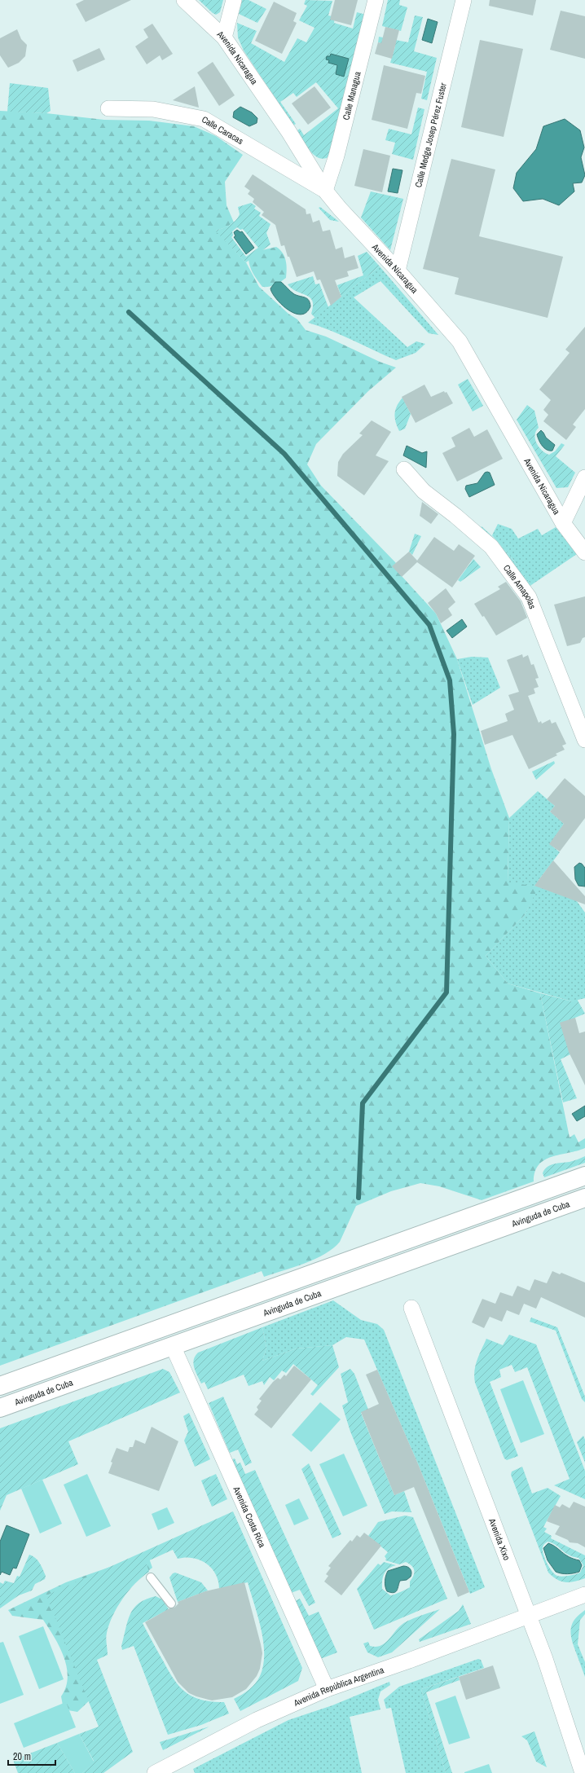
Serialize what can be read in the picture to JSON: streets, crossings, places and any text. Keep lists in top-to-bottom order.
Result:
{
  "streets": {
    "main road": ["Avinguda de Cuba"],
    "street": [
      "Avenida Nicaragua",
      "Calle Managua",
      "Calle Caracas",
      "Calle Medge Josep Pérez Fuster",
      "Calle Amapolas",
      "Avenida Costa Rica",
      "Avenida Xixo",
      "Avenida República Argentina"
    ]
  },
  "crossings": [
    ["Avenida Nicaragua", "Calle Managua"],
    ["Avenida Nicaragua", "Calle Caracas"],
    ["Avenida Nicaragua", "Calle Medge Josep Pérez Fuster"],
    ["Calle Managua", "Calle Caracas"],
    ["Avinguda de Cuba", "Avenida Costa Rica"],
    ["Avenida Costa Rica", "Avenida República Argentina"],
    ["Avenida Xixo", "Avenida República Argentina"]
  ],
  "scale_bar": "20 m"
}
